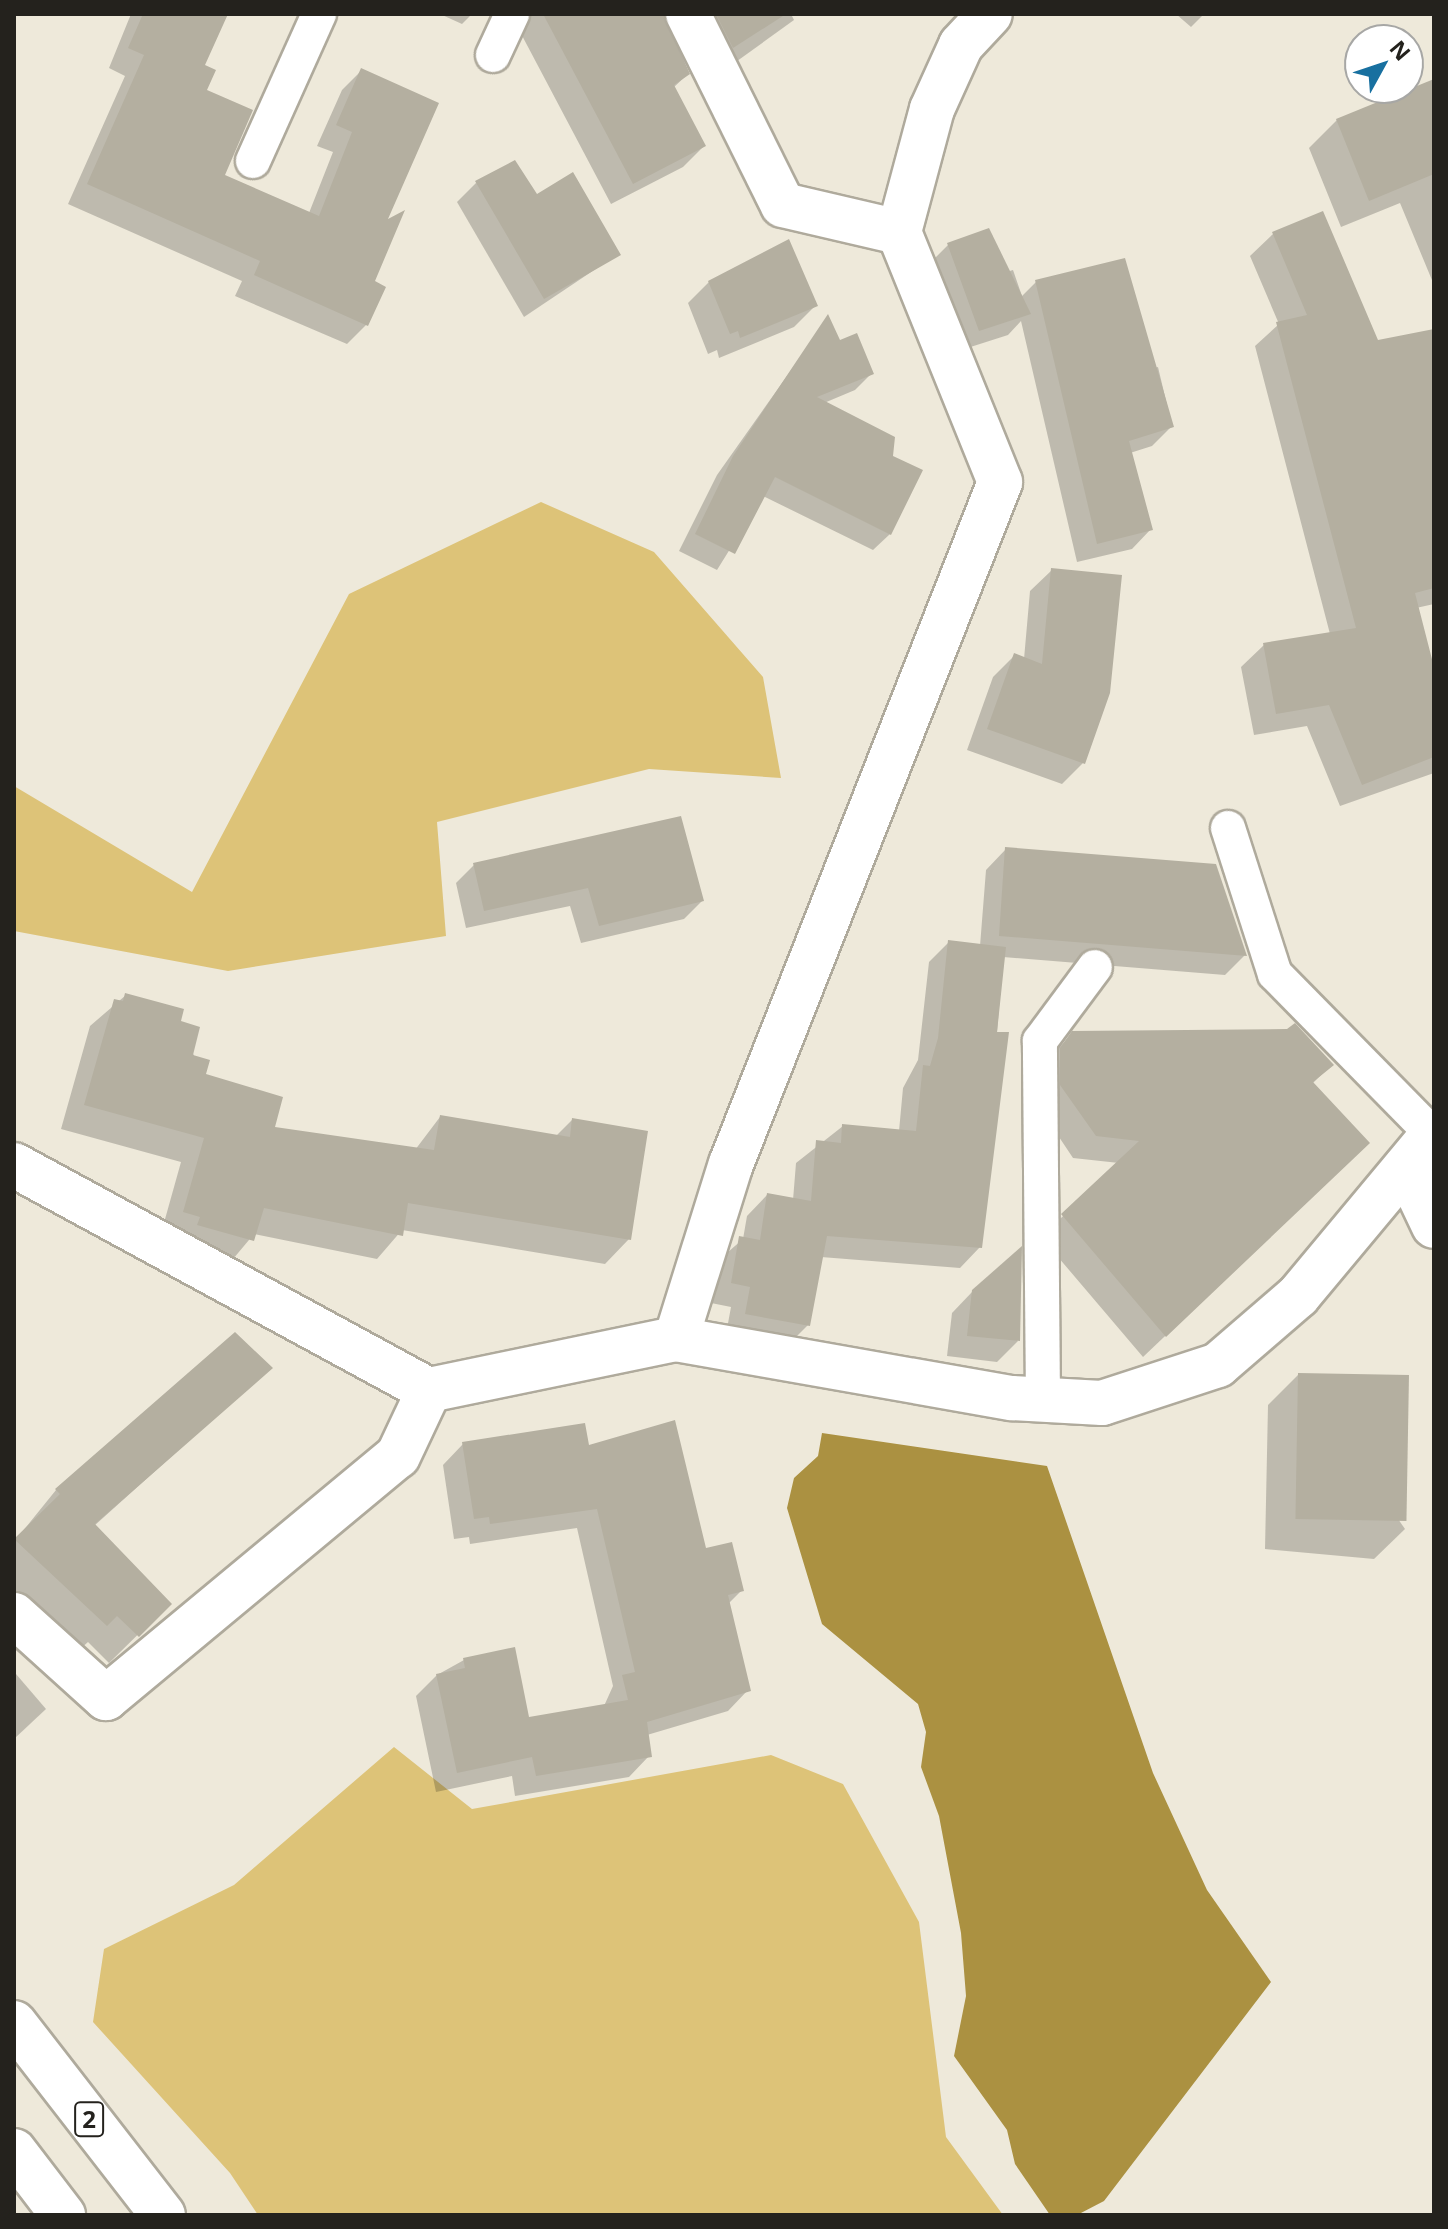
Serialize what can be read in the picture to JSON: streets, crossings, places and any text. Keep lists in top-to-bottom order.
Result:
{
  "streets": {
    "street": ["2"]
  },
  "north": "top right"
}
